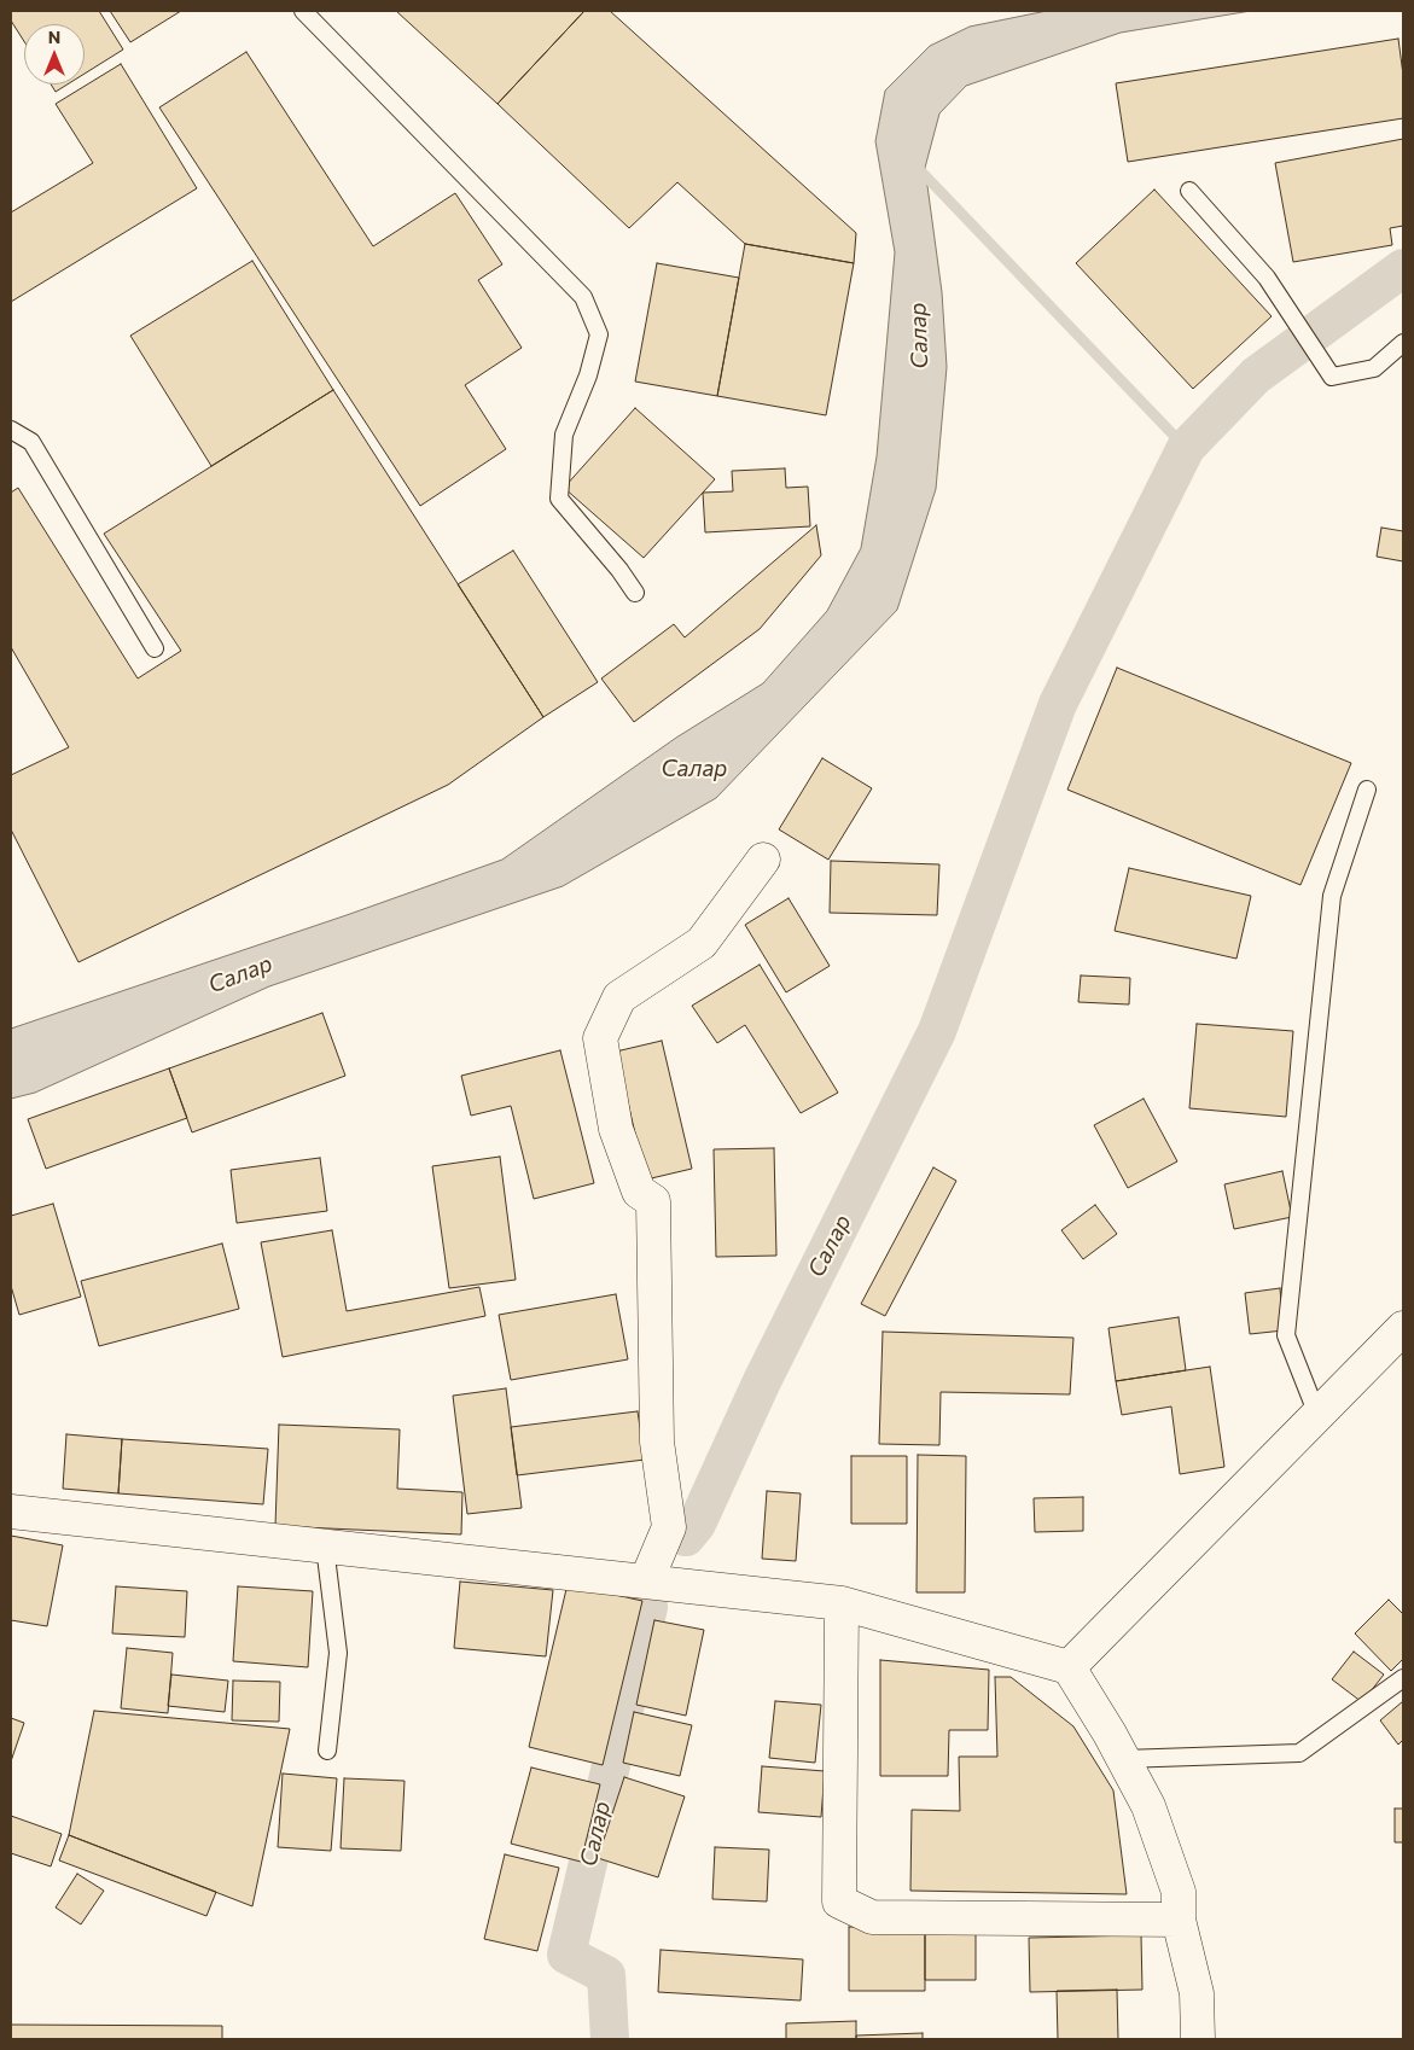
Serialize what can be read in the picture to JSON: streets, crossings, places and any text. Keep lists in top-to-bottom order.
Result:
{
  "water": ["Салар"],
  "north": "top"
}
